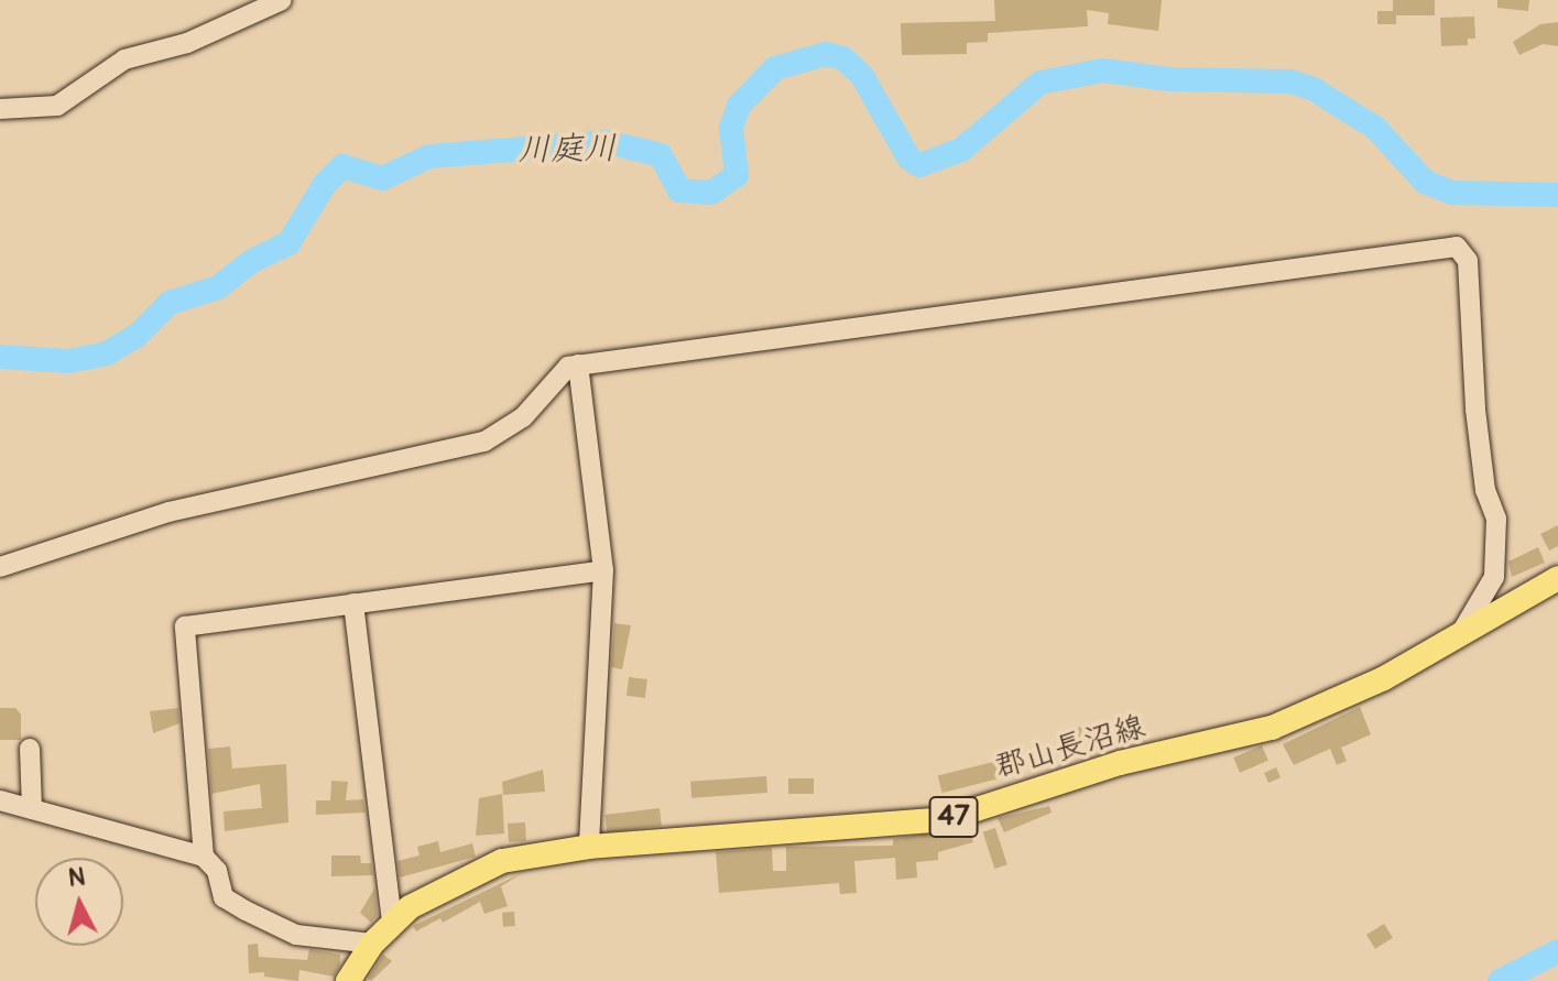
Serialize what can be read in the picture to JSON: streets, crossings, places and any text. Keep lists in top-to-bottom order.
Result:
{
  "streets": {
    "main road": ["郡山長沼線", "47"]
  },
  "water": ["川庭川"],
  "north": "top"
}
